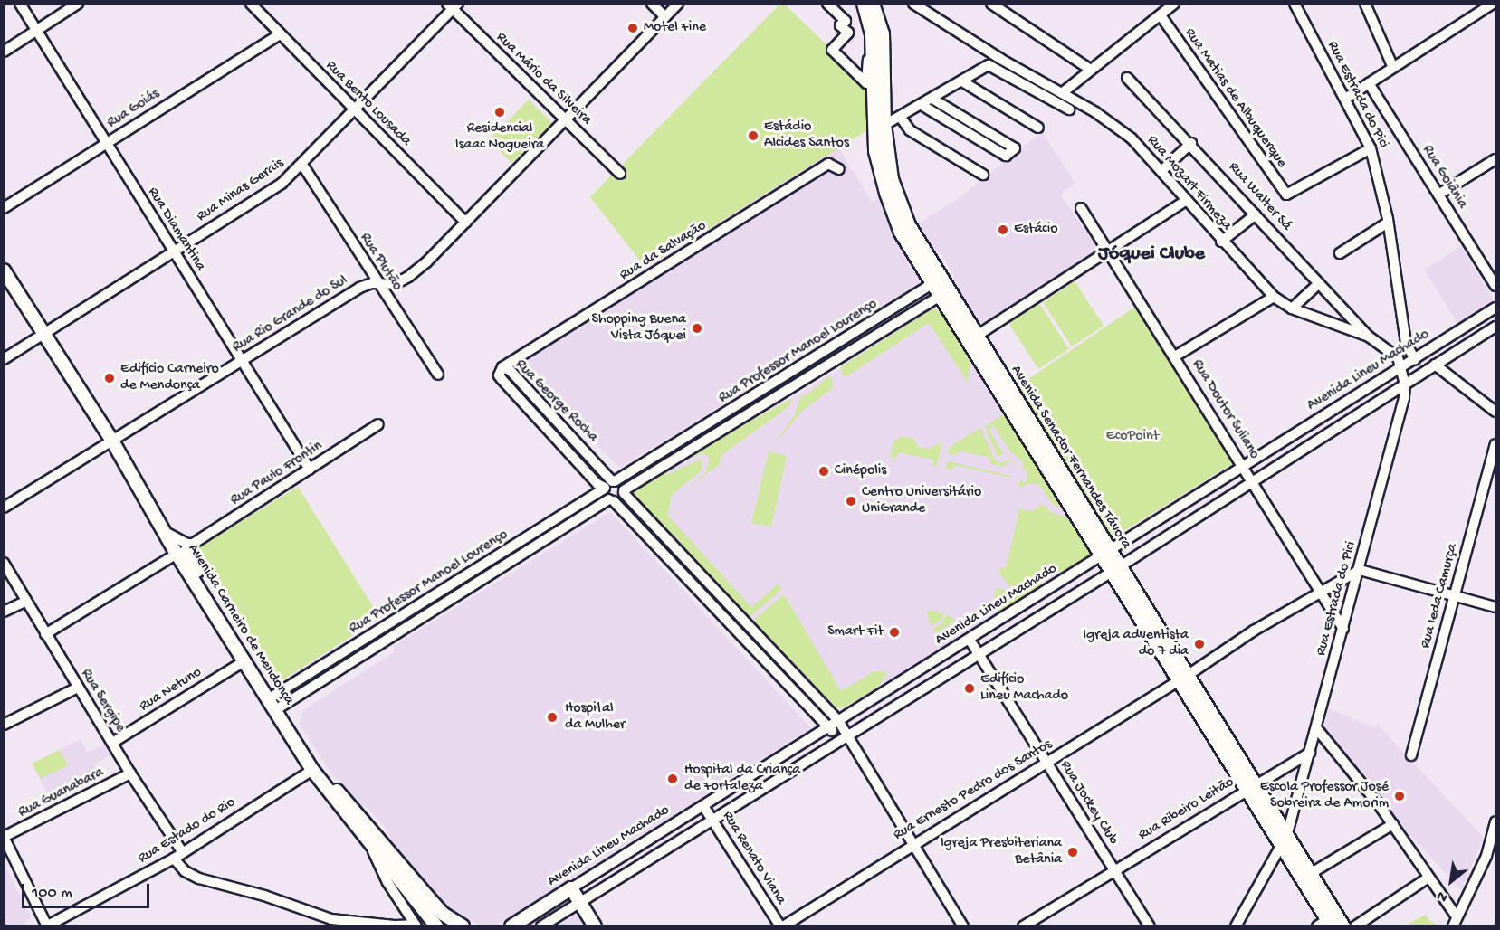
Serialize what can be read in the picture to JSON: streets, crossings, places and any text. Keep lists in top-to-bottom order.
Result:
{
  "streets": {
    "main road": ["Avenida Lineu Machado", "Avenida Senador Fernandes Távora", "Avenida Carneiro de Mendonça"],
    "street": [
      "Rua Mário da Silveira",
      "Rua Estrada do Pici",
      "Rua Matias de Albuquerque",
      "Rua Bento Lousada",
      "Rua Goiás",
      "Rua Goiânia",
      "Rua Mozart Firmeza",
      "Rua Minas Gerais",
      "Rua Walter Sá",
      "Rua Diamantina",
      "Rua da Salvação",
      "Rua Plutão",
      "Rua Rio Grande do Sul",
      "Rua Professor Manoel Lourenço",
      "Rua George Rocha",
      "Rua Doutor Suliano",
      "Rua Paulo Frontin",
      "Rua Ieda Camurça",
      "Rua Netuno",
      "Rua Sergipe",
      "Rua Ernesto Pedro dos Santos",
      "Rua Guanabara",
      "Rua Jockey Club",
      "Rua Ribeiro Leitão",
      "Rua Estado do Rio",
      "Rua Renato Viana"
    ]
  },
  "crossings": [
    ["Rua Mário da Silveira", "Rua Minas Gerais"],
    ["Rua Mário da Silveira", "Rua Rio Grande do Sul"],
    ["Rua Estrada do Pici", "Rua Matias de Albuquerque"],
    ["Rua Estrada do Pici", "Avenida Lineu Machado"],
    ["Rua Estrada do Pici", "Rua Doutor Suliano"],
    ["Rua Estrada do Pici", "Avenida Senador Fernandes Távora"],
    ["Rua Estrada do Pici", "Rua Ernesto Pedro dos Santos"],
    ["Rua Estrada do Pici", "Rua Ribeiro Leitão"],
    ["Rua Bento Lousada", "Rua Goiás"],
    ["Rua Bento Lousada", "Rua Minas Gerais"],
    ["Rua Bento Lousada", "Rua Rio Grande do Sul"],
    ["Rua Goiás", "Rua Diamantina"],
    ["Rua Mozart Firmeza", "Rua Walter Sá"],
    ["Rua Mozart Firmeza", "Avenida Lineu Machado"],
    ["Rua Minas Gerais", "Rua Diamantina"],
    ["Rua Minas Gerais", "Rua Plutão"],
    ["Rua Minas Gerais", "Avenida Carneiro de Mendonça"],
    ["Rua Diamantina", "Rua Rio Grande do Sul"],
    ["Rua Diamantina", "Rua Paulo Frontin"],
    ["Rua da Salvação", "Rua George Rocha"],
    ["Rua Plutão", "Rua Rio Grande do Sul"],
    ["Rua Rio Grande do Sul", "Avenida Carneiro de Mendonça"],
    ["Rua Professor Manoel Lourenço", "Rua George Rocha"],
    ["Rua Professor Manoel Lourenço", "Avenida Senador Fernandes Távora"],
    ["Rua Professor Manoel Lourenço", "Avenida Carneiro de Mendonça"],
    ["Avenida Lineu Machado", "Rua Doutor Suliano"],
    ["Avenida Lineu Machado", "Avenida Senador Fernandes Távora"],
    ["Avenida Lineu Machado", "Rua Jockey Club"],
    ["Avenida Lineu Machado", "Rua Renato Viana"],
    ["Rua Doutor Suliano", "Rua Ernesto Pedro dos Santos"],
    ["Avenida Senador Fernandes Távora", "Rua Ernesto Pedro dos Santos"],
    ["Avenida Senador Fernandes Távora", "Rua Ribeiro Leitão"],
    ["Rua Paulo Frontin", "Avenida Carneiro de Mendonça"],
    ["Avenida Carneiro de Mendonça", "Rua Netuno"],
    ["Avenida Carneiro de Mendonça", "Rua Estado do Rio"],
    ["Rua Netuno", "Rua Sergipe"],
    ["Rua Sergipe", "Rua Guanabara"],
    ["Rua Sergipe", "Rua Estado do Rio"],
    ["Rua Ernesto Pedro dos Santos", "Rua Jockey Club"],
    ["Rua Ernesto Pedro dos Santos", "Rua Renato Viana"],
    ["Rua Jockey Club", "Rua Ribeiro Leitão"]
  ],
  "districts": ["Jóquei Clube"],
  "parks": ["EcoPoint"],
  "places": [
    "Motel Fine",
    "Residencial Isaac Nogueira",
    "Estádio Alcides Santos",
    "Estácio",
    "Shopping Buena Vista Jóquei",
    "Edifício Carneiro de Mendonça",
    "Cinépolis",
    "Centro Universitário UniGrande",
    "Smart Fit",
    "Igreja adventista do 7 dia",
    "Edifício Lineu Machado",
    "Hospital da Mulher",
    "Hospital da Criança de Fortaleza",
    "Escola Professor José Sobreira de Amorim",
    "Igreja Presbiteriana Betânia"
  ],
  "scale_bar": "100 m",
  "north": "bottom left"
}
